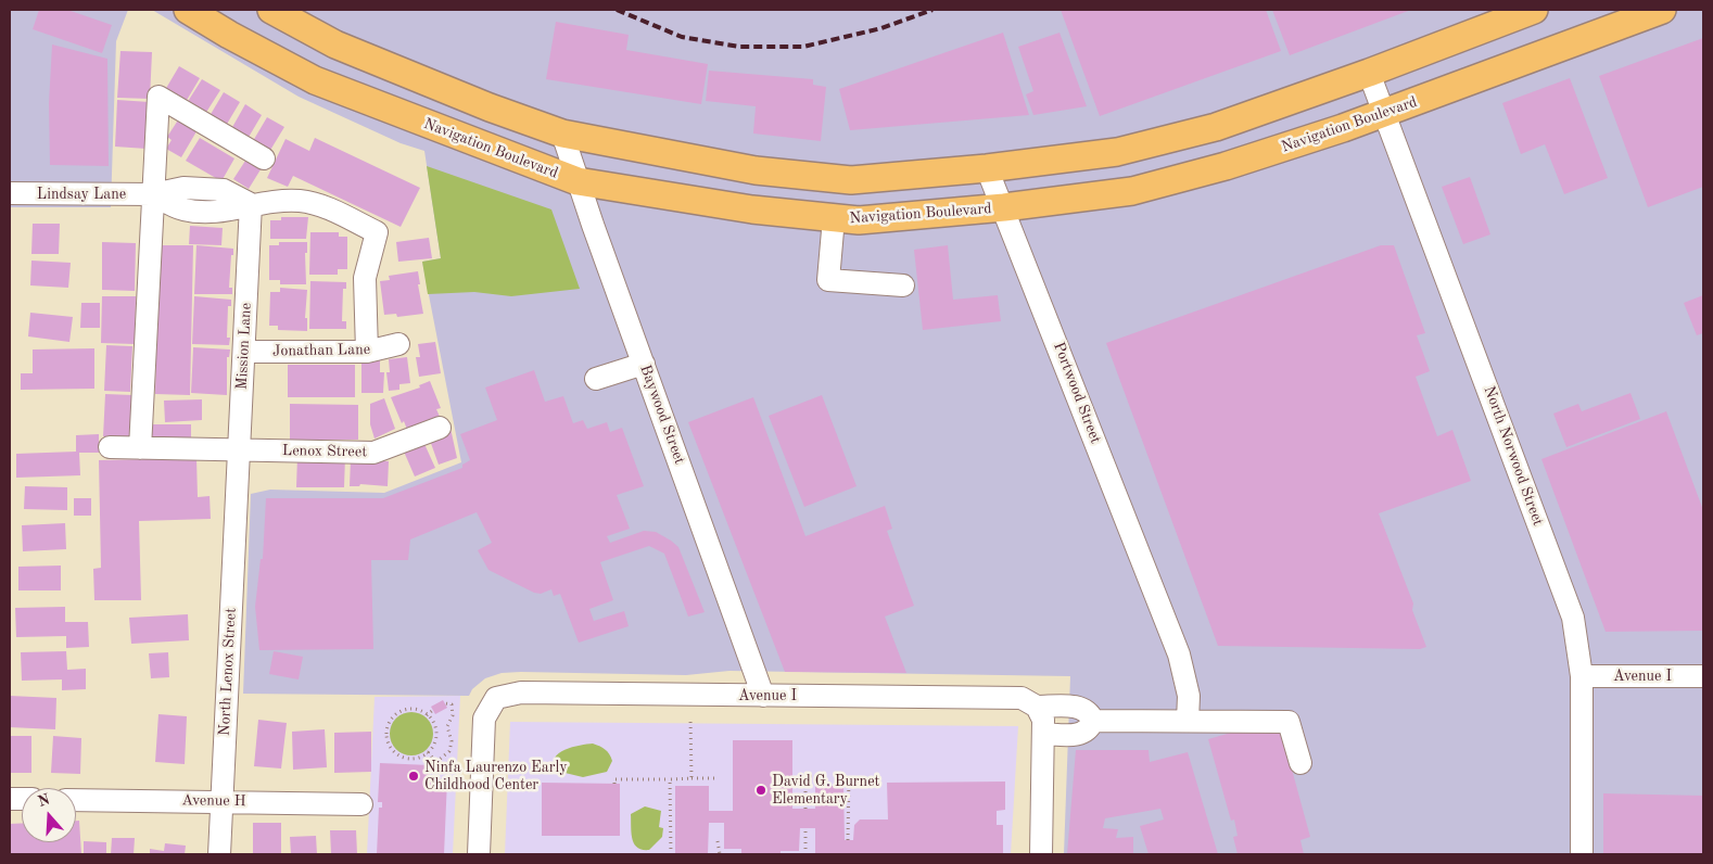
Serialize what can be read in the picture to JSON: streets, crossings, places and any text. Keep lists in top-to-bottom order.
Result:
{
  "streets": {
    "main road": ["Navigation Boulevard"],
    "street": [
      "Lindsay Lane",
      "Mission Lane",
      "Jonathan Lane",
      "Portwood Street",
      "Baywood Street",
      "Lenox Street",
      "North Norwood Street",
      "North Lenox Street",
      "Avenue I",
      "Avenue H"
    ]
  },
  "crossings": [
    ["Navigation Boulevard", "Portwood Street"],
    ["Navigation Boulevard", "Baywood Street"],
    ["Navigation Boulevard", "North Norwood Street"],
    ["Lindsay Lane", "Mission Lane"],
    ["Lindsay Lane", "Jonathan Lane"],
    ["Mission Lane", "Jonathan Lane"],
    ["Mission Lane", "Lenox Street"],
    ["Mission Lane", "North Lenox Street"],
    ["Baywood Street", "Avenue I"],
    ["North Norwood Street", "Avenue I"],
    ["North Lenox Street", "Avenue H"]
  ],
  "places": ["Ninfa Laurenzo Early Childhood Center", "David G. Burnet Elementary"],
  "north": "top"
}
